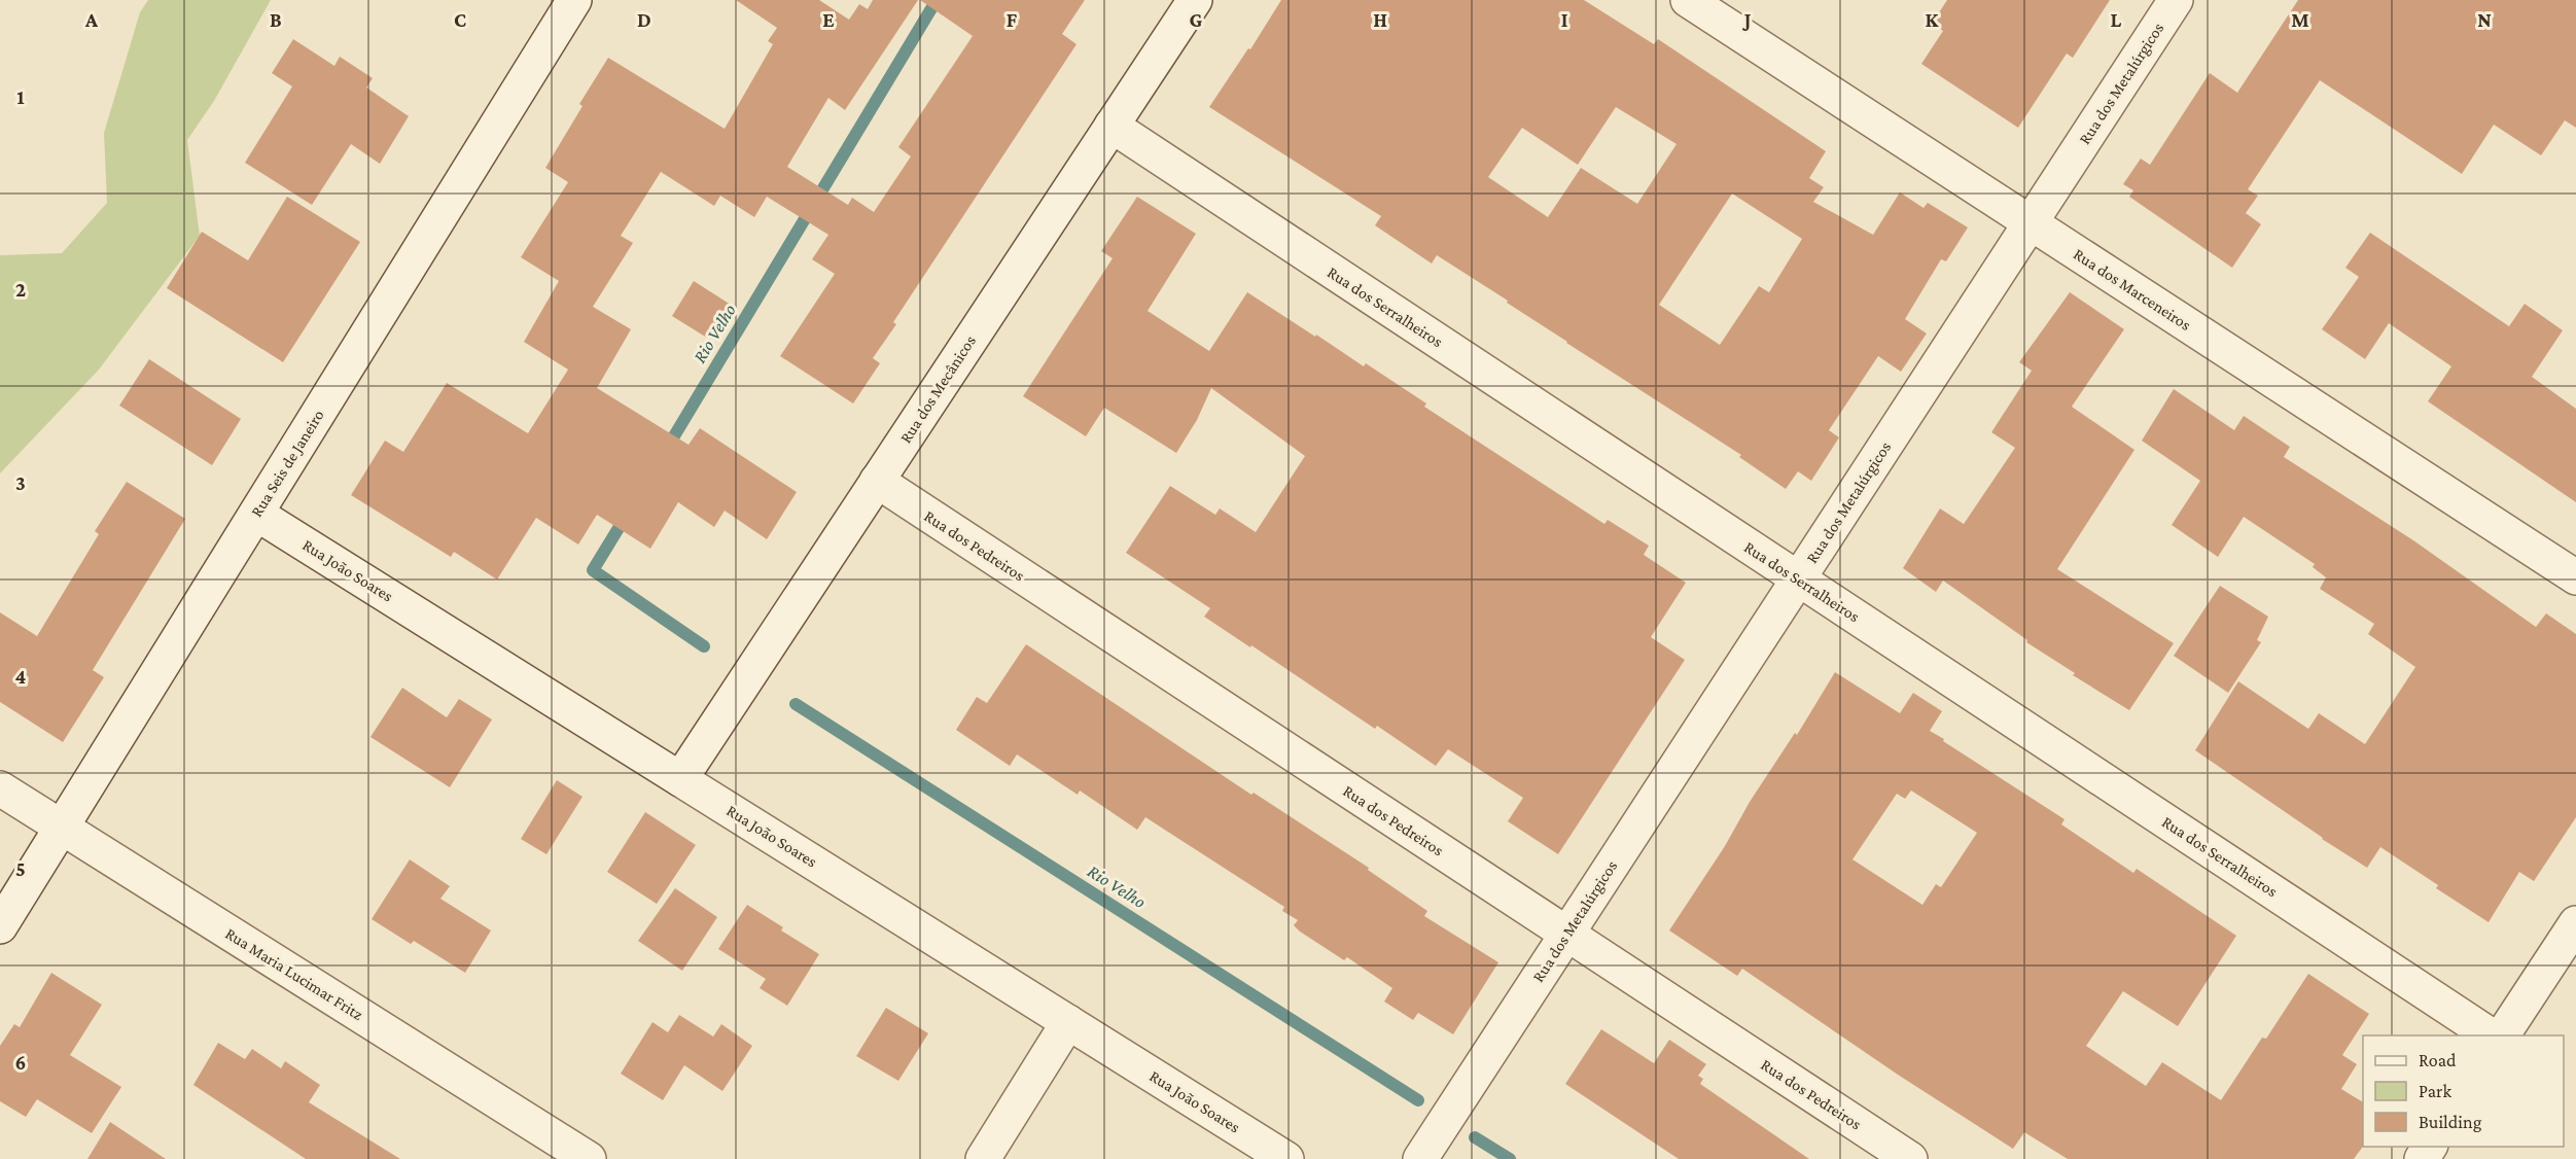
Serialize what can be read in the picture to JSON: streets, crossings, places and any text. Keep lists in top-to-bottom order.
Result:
{
  "streets": {
    "street": [
      "Rua dos Metalúrgicos",
      "Rua dos Marceneiros",
      "Rua dos Serralheiros",
      "Rua dos Mecânicos",
      "Rua Seis de Janeiro",
      "Rua dos Pedreiros",
      "Rua João Soares",
      "Rua Maria Lucimar Fritz"
    ]
  },
  "crossings": [
    ["Rua dos Metalúrgicos", "Rua dos Marceneiros"],
    ["Rua dos Metalúrgicos", "Rua dos Serralheiros"],
    ["Rua dos Metalúrgicos", "Rua dos Pedreiros"],
    ["Rua dos Serralheiros", "Rua dos Mecânicos"],
    ["Rua dos Mecânicos", "Rua dos Pedreiros"],
    ["Rua dos Mecânicos", "Rua João Soares"],
    ["Rua Seis de Janeiro", "Rua João Soares"],
    ["Rua Seis de Janeiro", "Rua Maria Lucimar Fritz"]
  ],
  "water": ["Rio Velho"],
  "legend": ["Road", "Park", "Building"],
  "grid": {
    "columns": [
      "A",
      "B",
      "C",
      "D",
      "E",
      "F",
      "G",
      "H",
      "I",
      "J",
      "K",
      "L",
      "M",
      "N"
    ],
    "rows": [
      "1",
      "2",
      "3",
      "4",
      "5",
      "6"
    ]
  }
}
